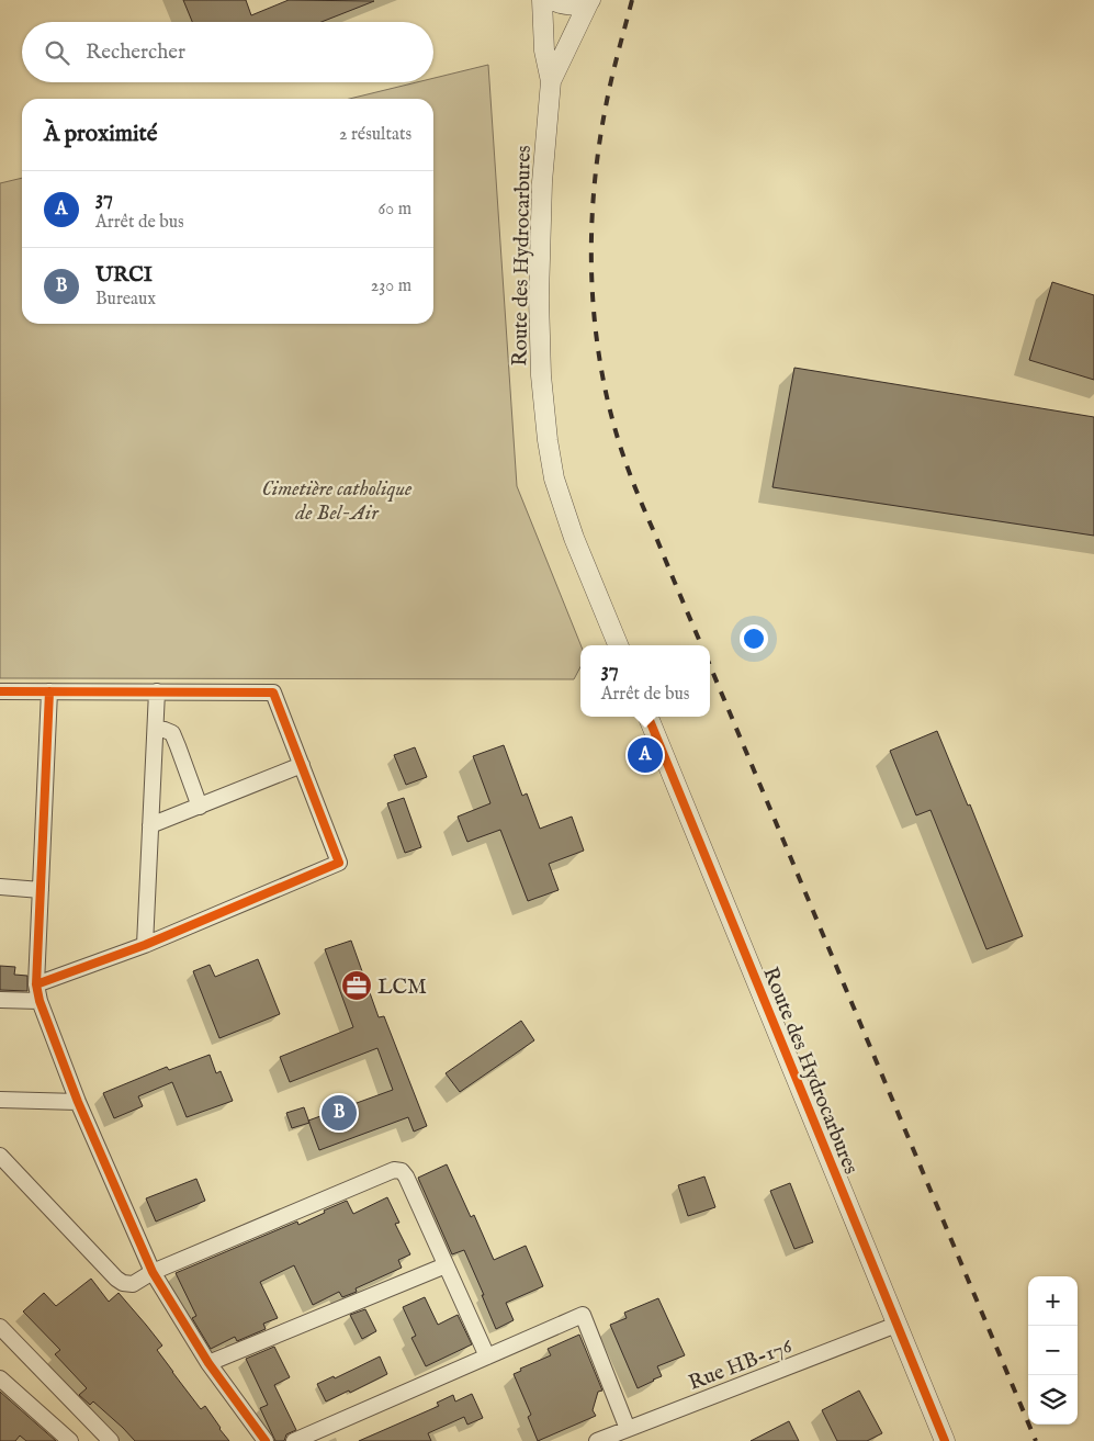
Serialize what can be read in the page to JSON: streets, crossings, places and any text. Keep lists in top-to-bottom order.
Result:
{
  "streets": {
    "street": ["Route des Hydrocarbures", "Rue HB-176"]
  },
  "crossings": [
    ["Route des Hydrocarbures", "Rue HB-176"]
  ],
  "parks": ["Cimetière catholique de Bel-Air"],
  "places": {
    "office": ["LCM"]
  },
  "page": {
    "search": "Rechercher",
    "heading": ["À proximité", "2 résultats"],
    "list": [
      {
        "mark": "A",
        "name": "37",
        "note": "Arrêt de bus",
        "value": "60 m"
      },
      {
        "mark": "B",
        "name": "URCI",
        "note": "Bureaux",
        "value": "230 m"
      }
    ],
    "popup": ["37", "Arrêt de bus"],
    "pins": ["A", "B"],
    "map_buttons": ["+", "−"]
  }
}
